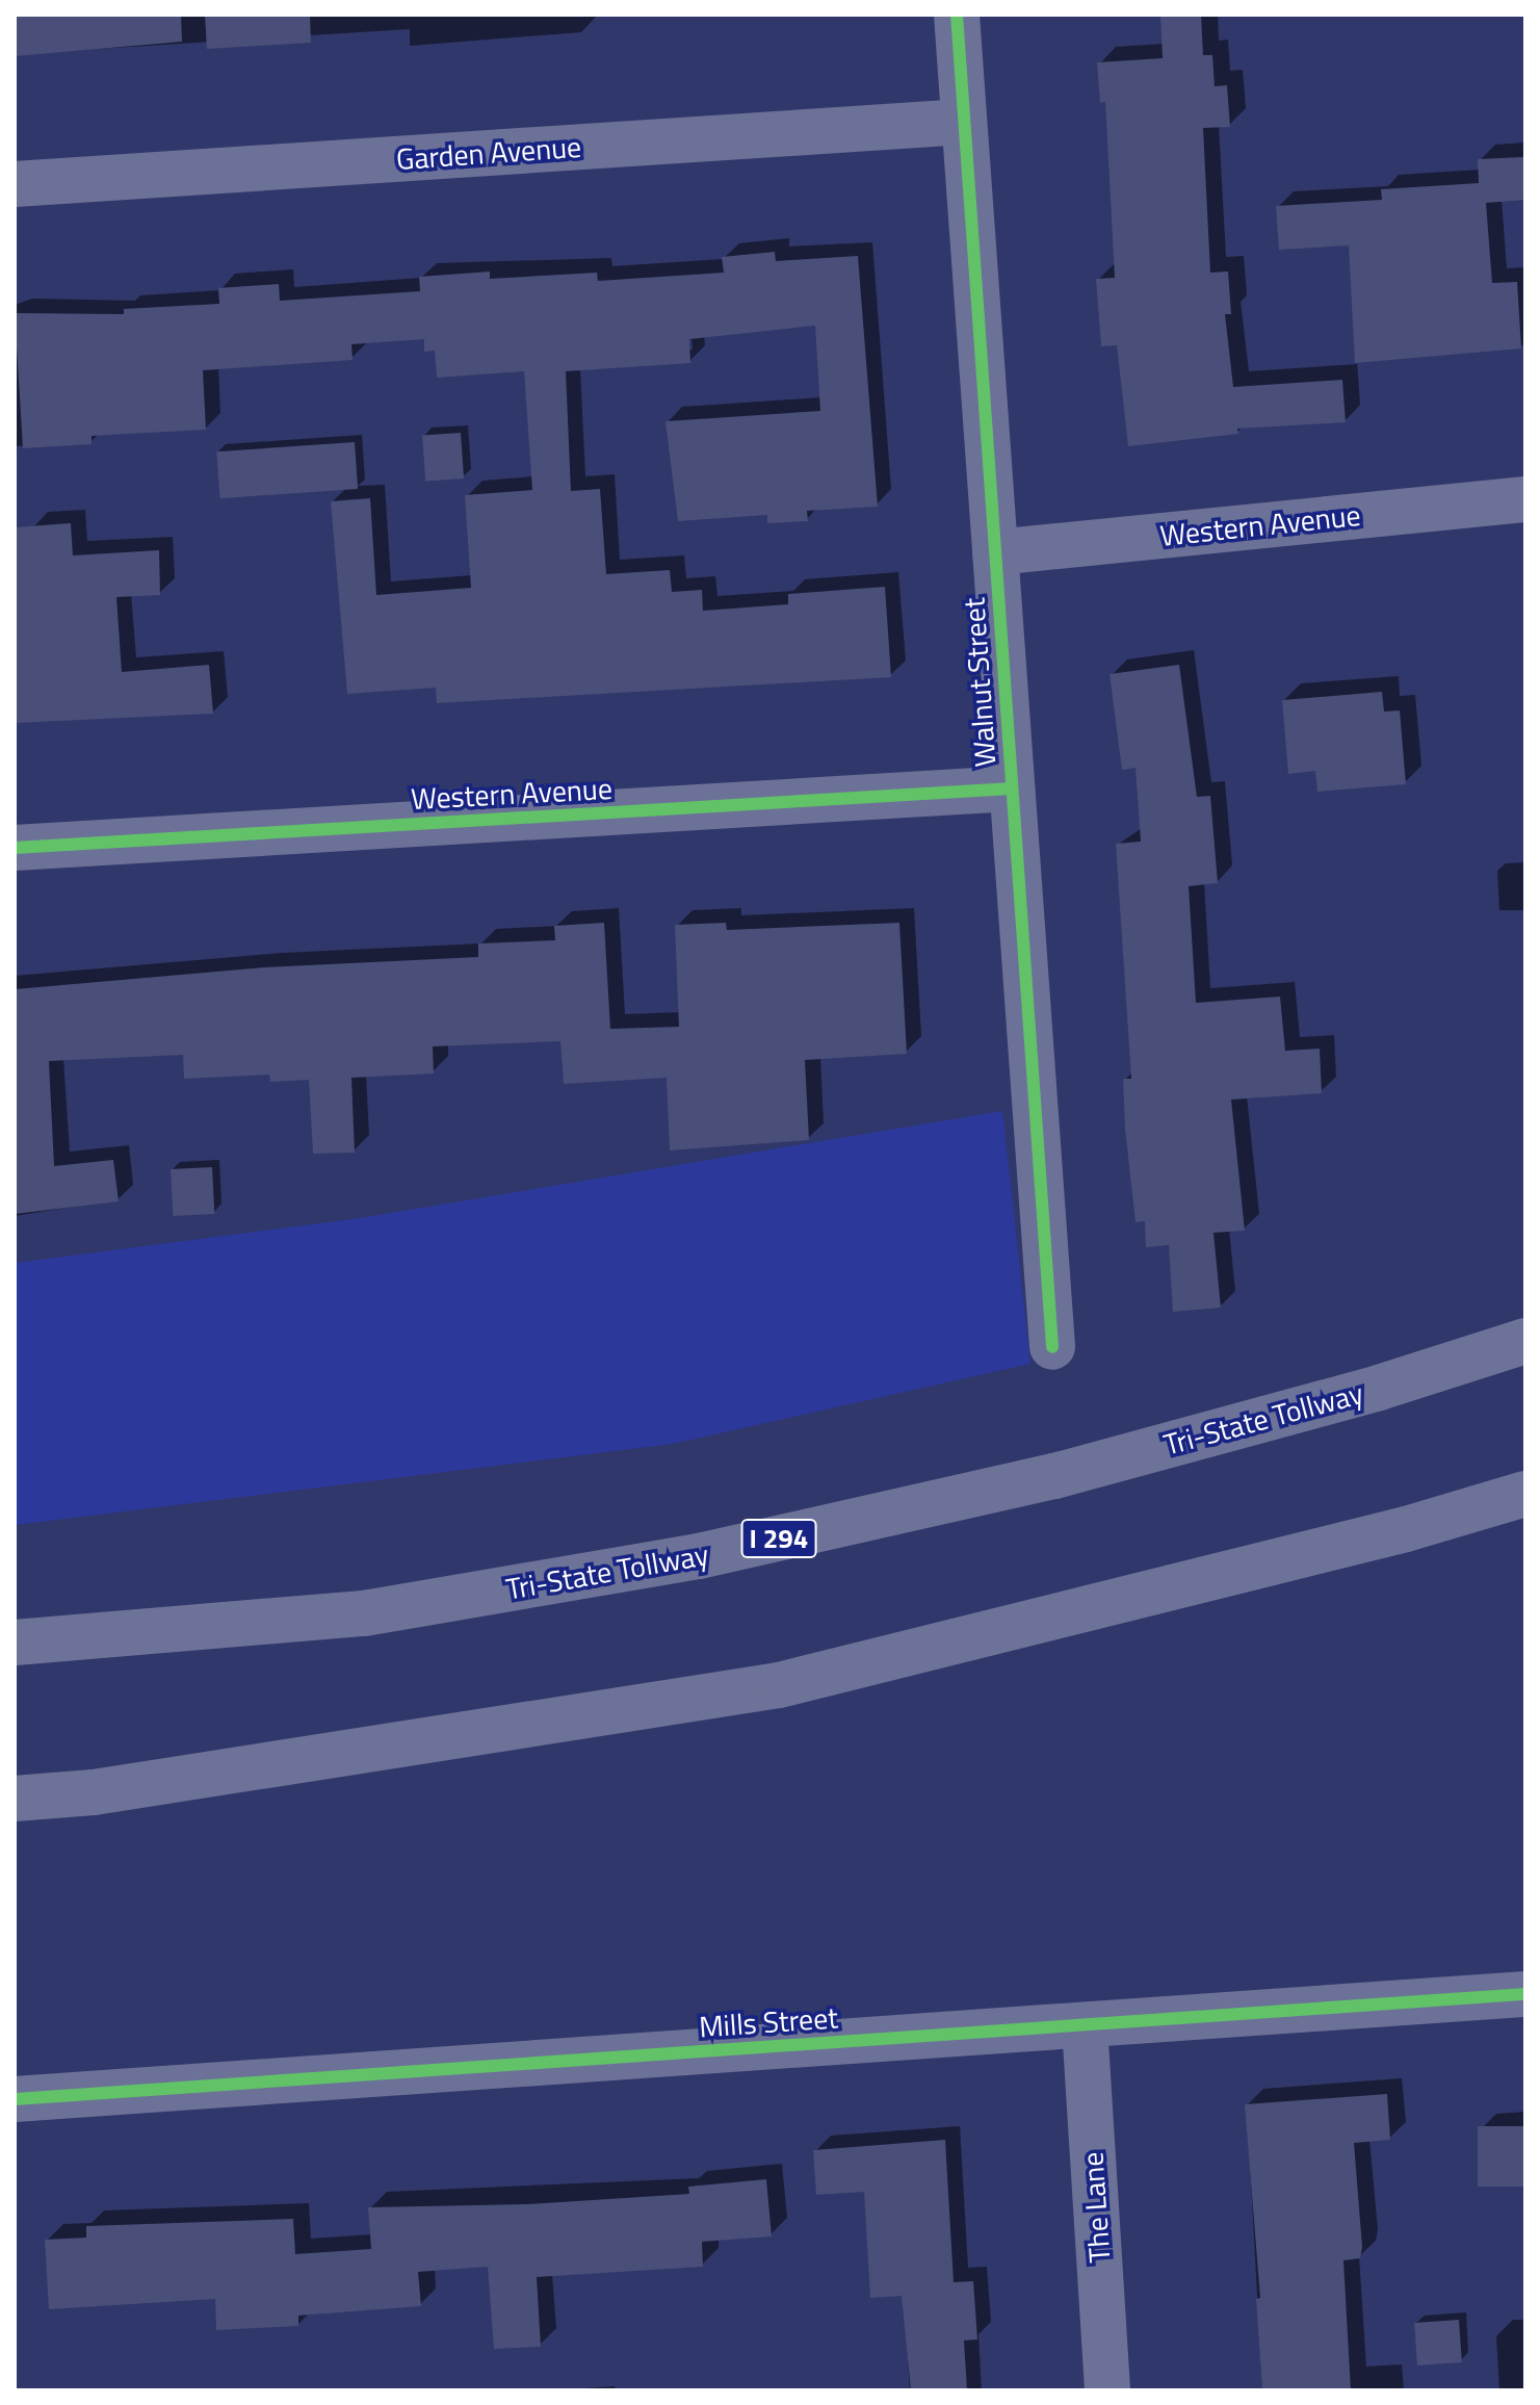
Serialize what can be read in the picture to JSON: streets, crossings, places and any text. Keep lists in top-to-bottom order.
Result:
{
  "streets": {
    "highway": ["Tri-State Tollway", "I 294"],
    "street": [
      "Garden Avenue",
      "Western Avenue",
      "Walnut Street",
      "Mills Street",
      "The Lane"
    ]
  },
  "crossings": [
    ["Garden Avenue", "Walnut Street"],
    ["Western Avenue", "Walnut Street"],
    ["Mills Street", "The Lane"]
  ]
}
